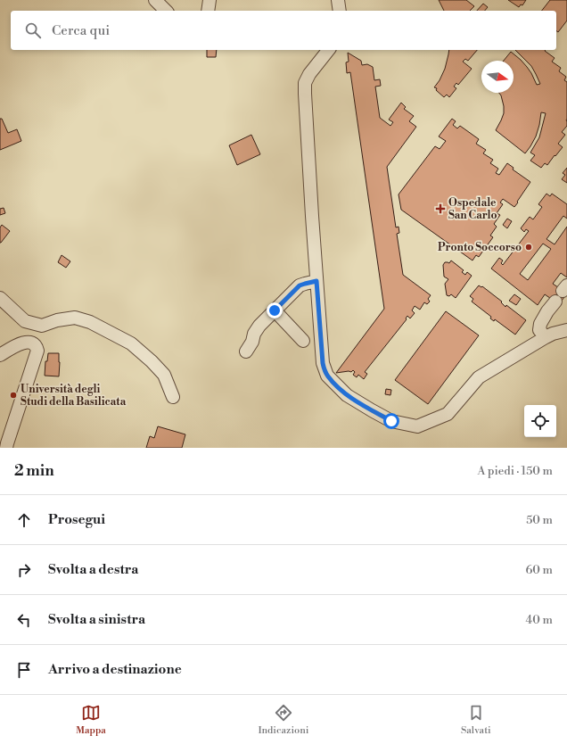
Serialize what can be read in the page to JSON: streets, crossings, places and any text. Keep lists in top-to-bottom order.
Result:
{
  "places": {
    "health": ["Ospedale San Carlo"],
    "other": ["Pronto Soccorso", "Università degli Studi della Basilicata"]
  },
  "north": "right",
  "page": {
    "search": "Cerca qui",
    "heading": ["2 min", "A piedi · 150 m"],
    "list": [
      ["Prosegui", "50 m"],
      ["Svolta a destra", "60 m"],
      ["Svolta a sinistra", "40 m"],
      "Arrivo a destinazione"
    ],
    "nav": ["Mappa", "Indicazioni", "Salvati"]
  }
}
